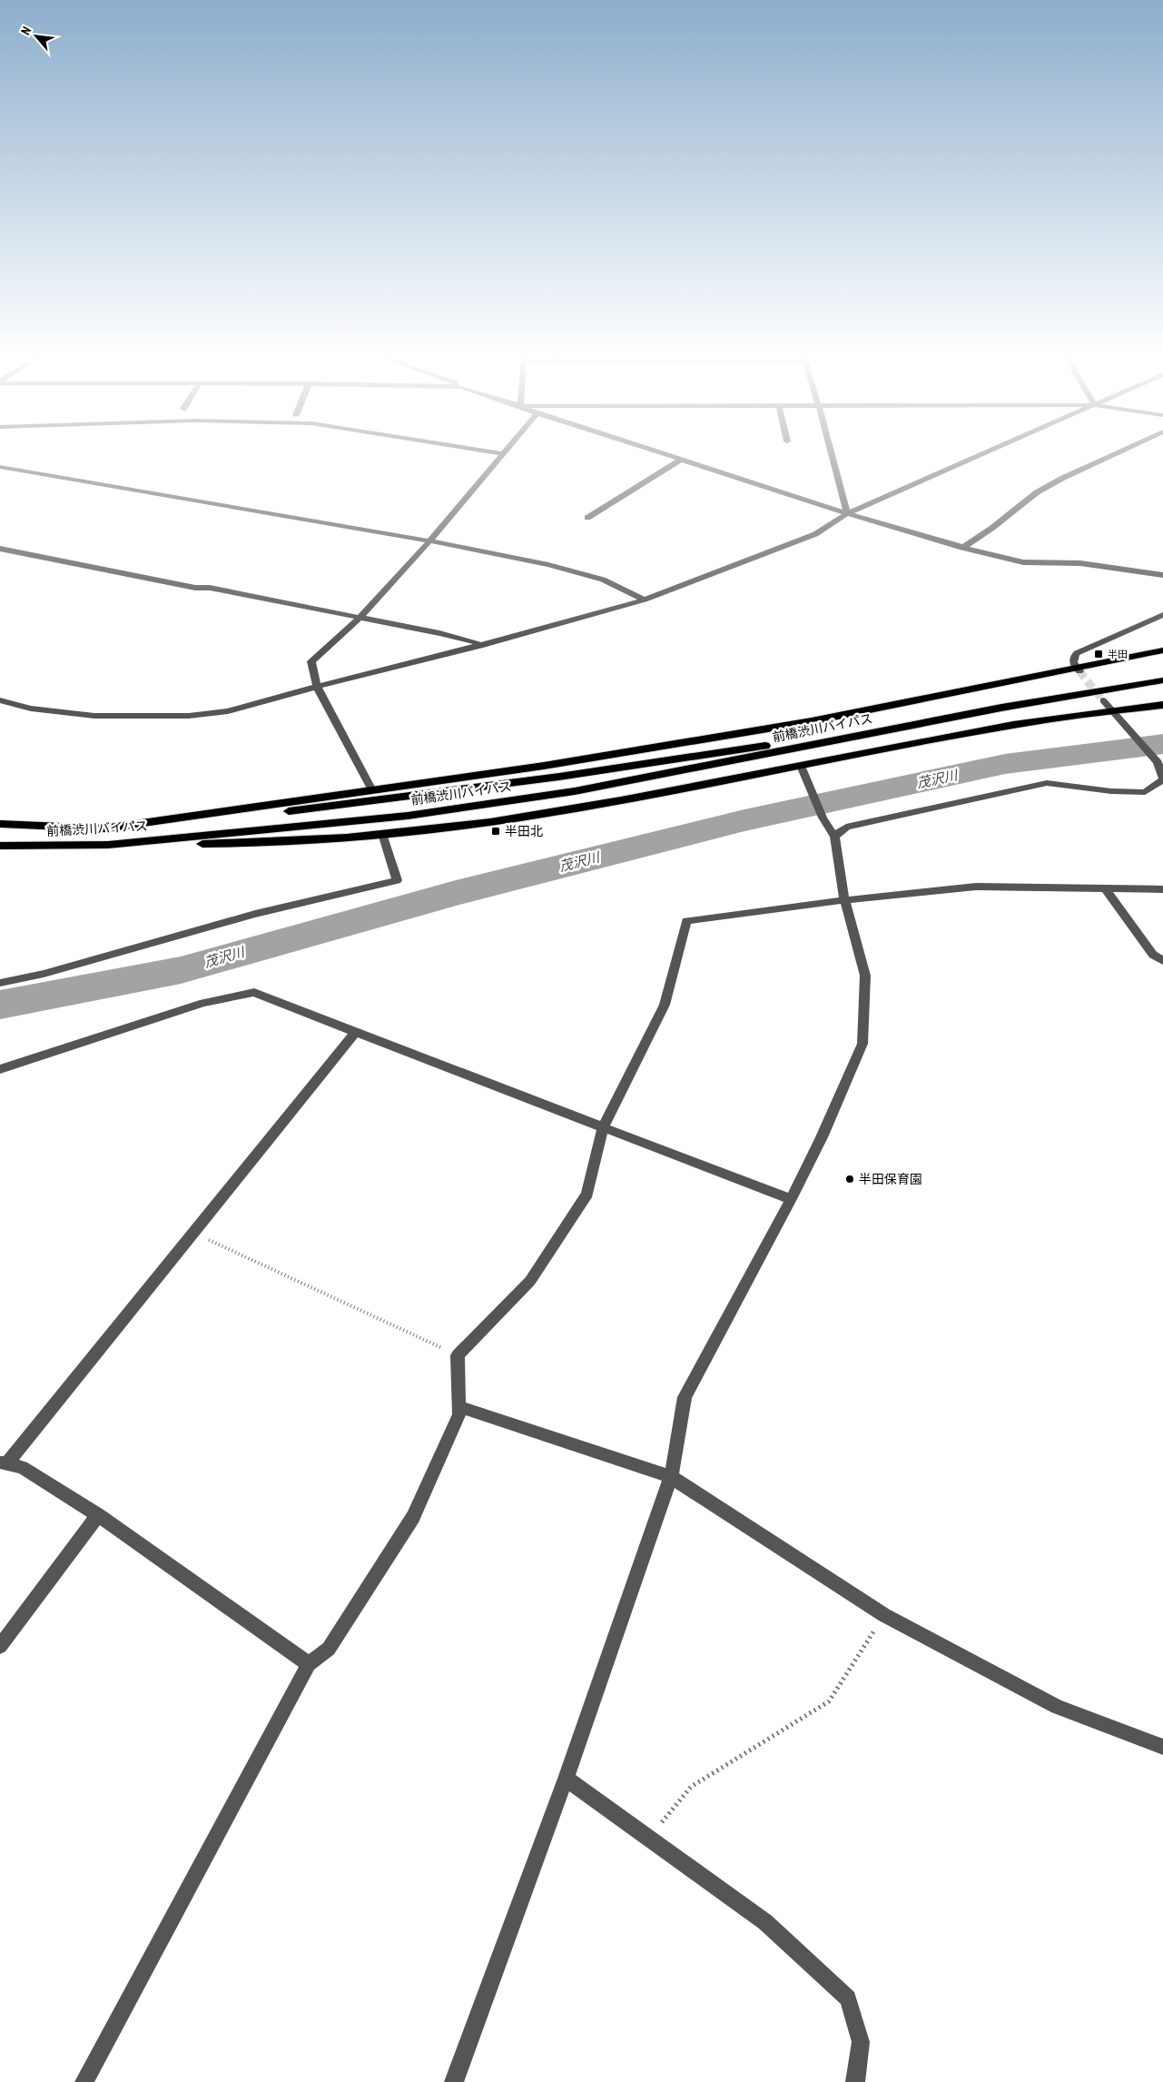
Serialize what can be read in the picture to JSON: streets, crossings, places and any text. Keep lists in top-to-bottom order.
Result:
{
  "streets": {
    "highway": ["前橋渋川バイパス"]
  },
  "water": ["茂沢川"],
  "places": {
    "transit": ["半田", "半田北"],
    "other": ["半田保育園"]
  },
  "north": "top left"
}
